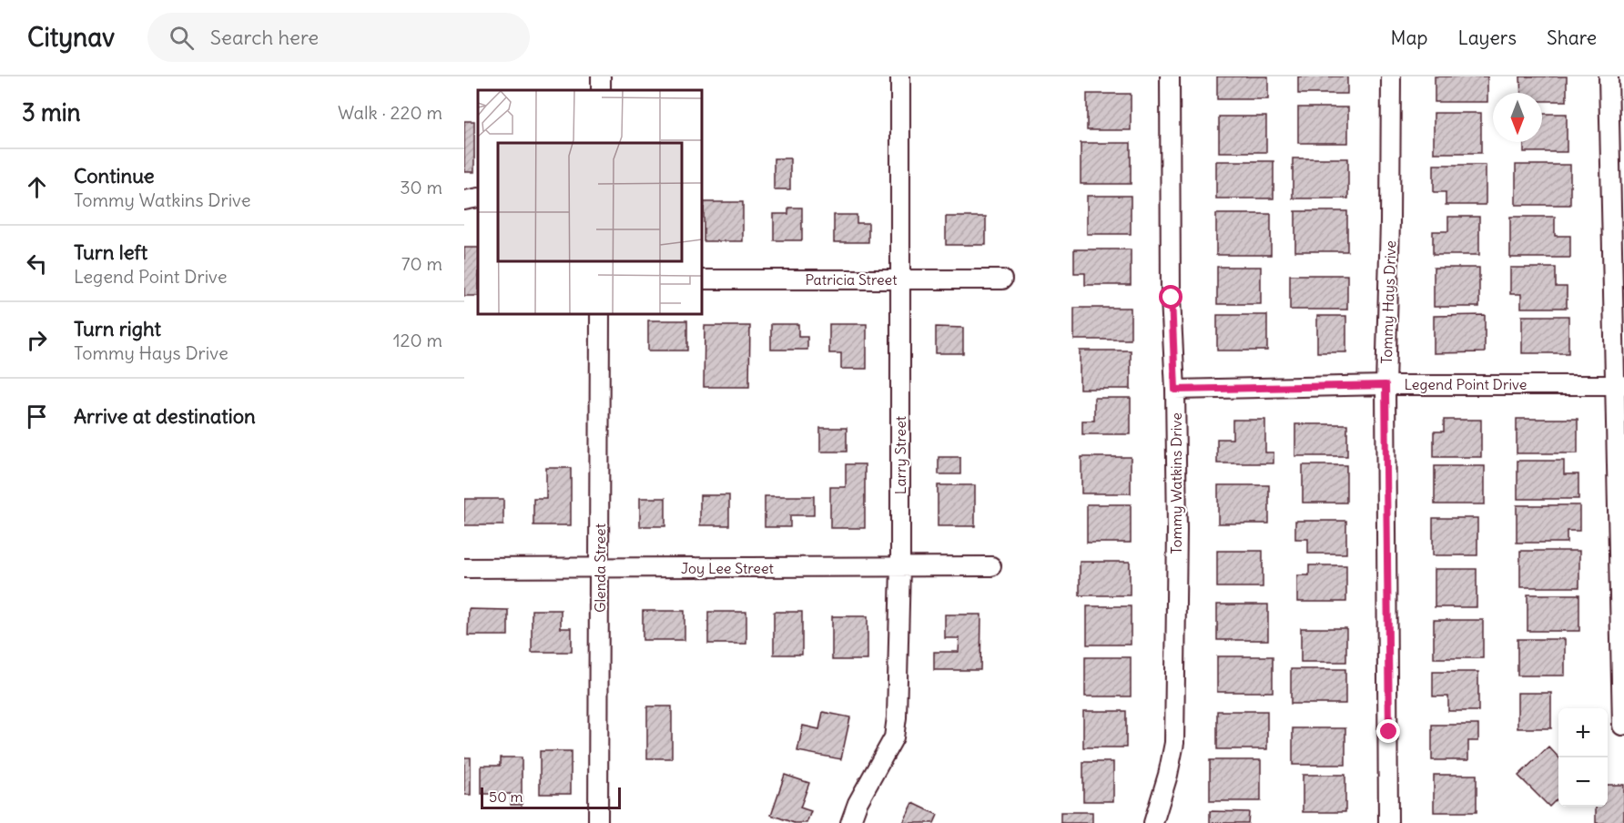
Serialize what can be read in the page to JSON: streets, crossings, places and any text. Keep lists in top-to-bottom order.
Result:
{
  "streets": {
    "street": [
      "Patricia Street",
      "Tommy Hays Drive",
      "Legend Point Drive",
      "Larry Street",
      "Tommy Watkins Drive",
      "Glenda Street",
      "Joy Lee Street"
    ]
  },
  "crossings": [
    ["Patricia Street", "Larry Street"],
    ["Tommy Hays Drive", "Legend Point Drive"],
    ["Legend Point Drive", "Tommy Watkins Drive"],
    ["Larry Street", "Joy Lee Street"],
    ["Glenda Street", "Joy Lee Street"]
  ],
  "scale_bar": "50 m",
  "north": "bottom",
  "page": {
    "header": "Citynav",
    "search": "Search here",
    "nav": ["Map", "Layers", "Share"],
    "heading": ["3 min", "Walk · 220 m"],
    "list": [
      ["Continue", "Tommy Watkins Drive", "30 m"],
      ["Turn left", "Legend Point Drive", "70 m"],
      ["Turn right", "Tommy Hays Drive", "120 m"],
      "Arrive at destination"
    ],
    "map_buttons": ["+", "−"],
    "scale": "50 m"
  }
}
